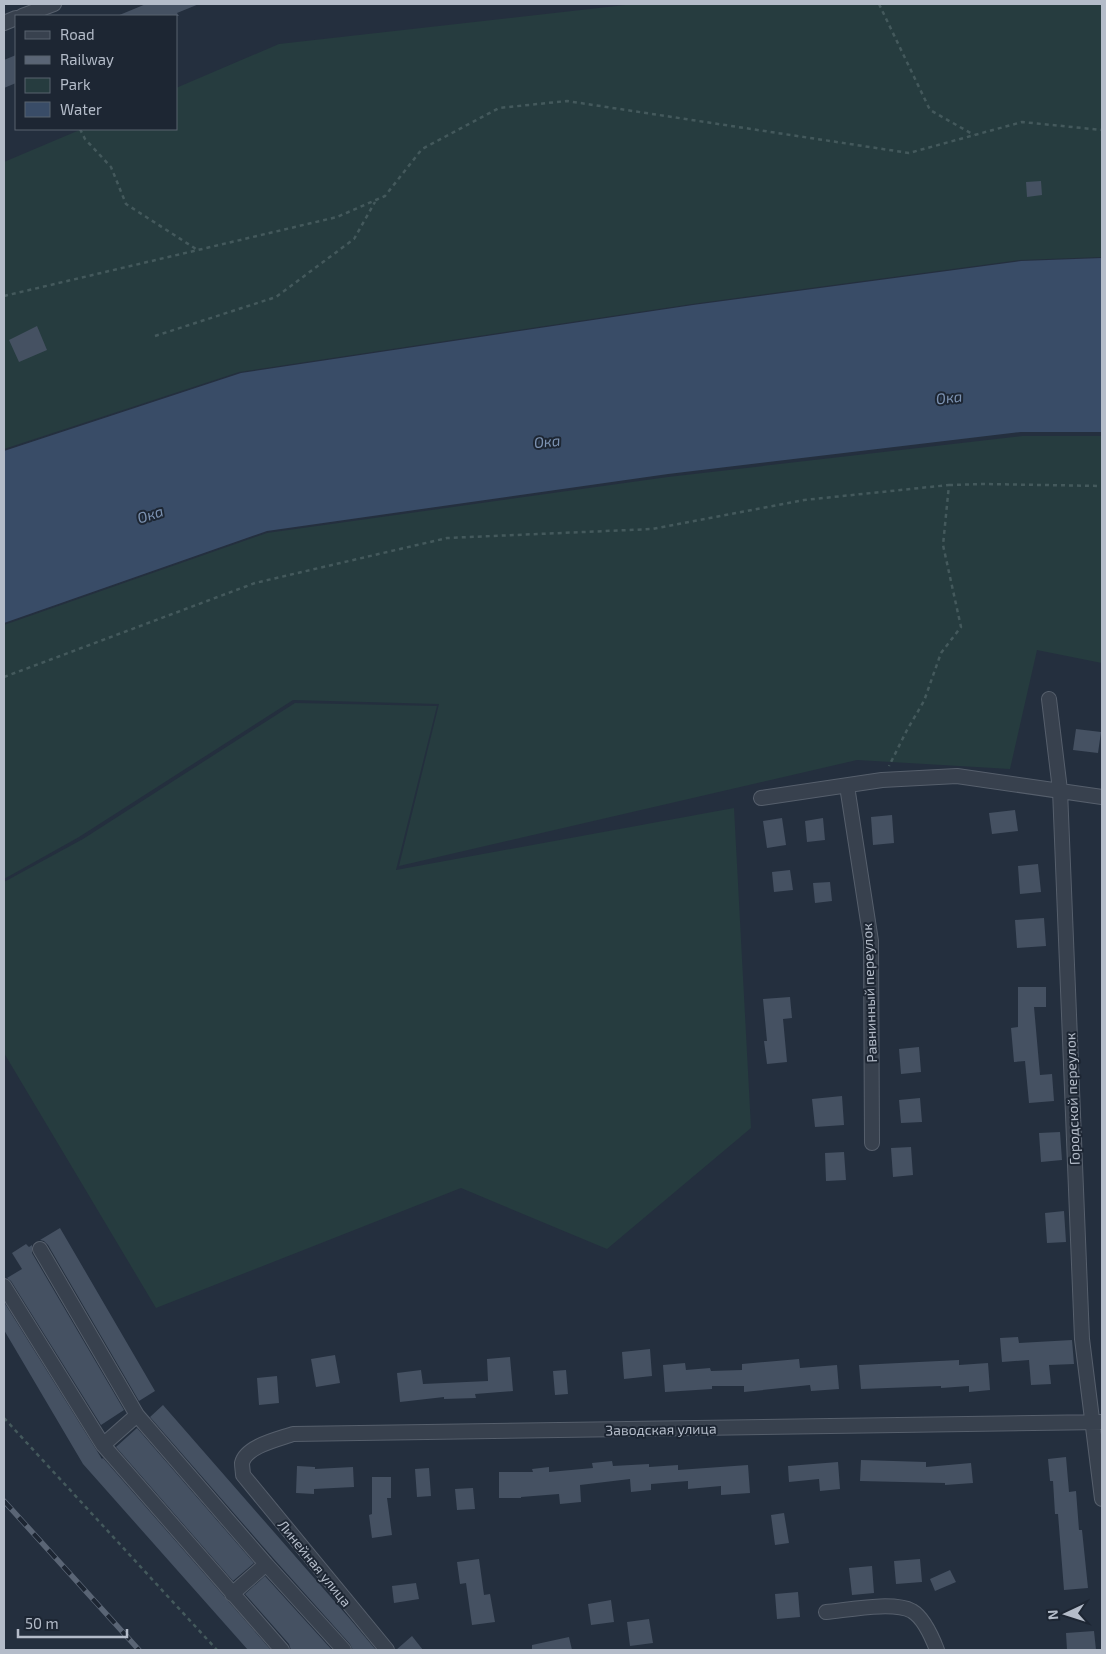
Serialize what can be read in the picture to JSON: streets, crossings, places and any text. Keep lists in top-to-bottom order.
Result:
{
  "streets": {
    "street": [
      "Равнинный переулок",
      "Городской переулок",
      "Заводская улица",
      "Линейная улица"
    ]
  },
  "crossings": [
    ["Городской переулок", "Заводская улица"],
    ["Заводская улица", "Линейная улица"]
  ],
  "water": ["Ока"],
  "legend": [
    "Road",
    "Railway",
    "Park",
    "Water"
  ],
  "scale_bar": "50 m",
  "north": "left"
}
